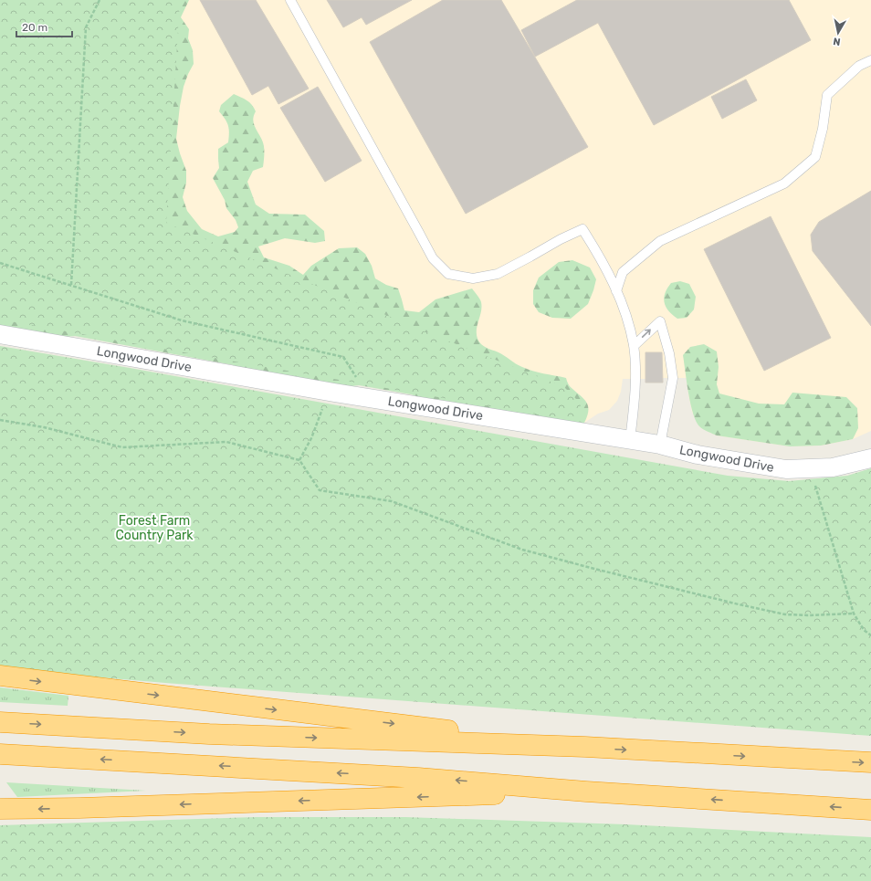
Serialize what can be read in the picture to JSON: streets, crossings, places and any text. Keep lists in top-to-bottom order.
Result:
{
  "streets": {
    "street": ["Longwood Drive"]
  },
  "parks": ["Forest Farm Country Park"],
  "scale_bar": "20 m",
  "north": "bottom"
}
